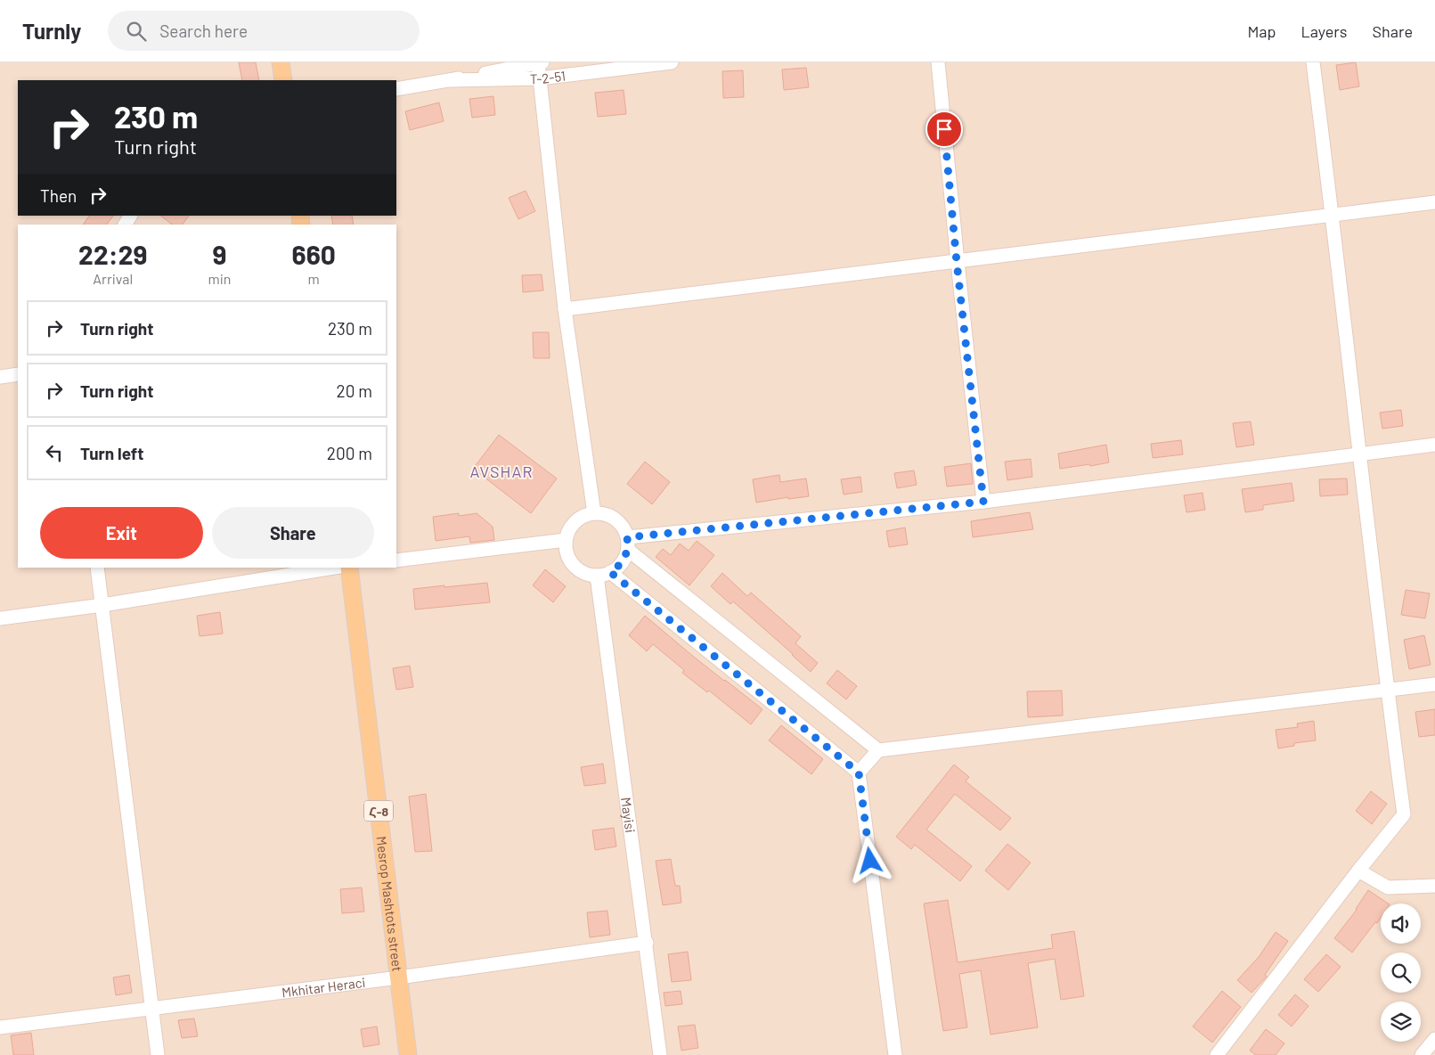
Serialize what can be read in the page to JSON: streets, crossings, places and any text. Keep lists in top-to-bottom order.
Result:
{
  "streets": {
    "main road": ["Հ-8", "Mesrop Mashtots street"],
    "street": ["T-2-51", "Mayisi", "Mkhitar Heraci"]
  },
  "crossings": [
    ["Mayisi", "Mkhitar Heraci"],
    ["Mesrop Mashtots street", "Mkhitar Heraci"]
  ],
  "districts": ["AVSHAR"],
  "page": {
    "header": "Turnly",
    "search": "Search here",
    "nav": ["Map", "Layers", "Share"],
    "turn": ["230 m", "Turn right"],
    "then": "Then",
    "eta": [
      "22:29",
      "Arrival",
      "9",
      "min",
      "660",
      "m"
    ],
    "list": [
      {
        "name": "Turn right",
        "value": "230 m"
      },
      {
        "name": "Turn right",
        "value": "20 m"
      },
      {
        "name": "Turn left",
        "value": "200 m"
      }
    ],
    "buttons": ["Exit", "Share"]
  }
}
